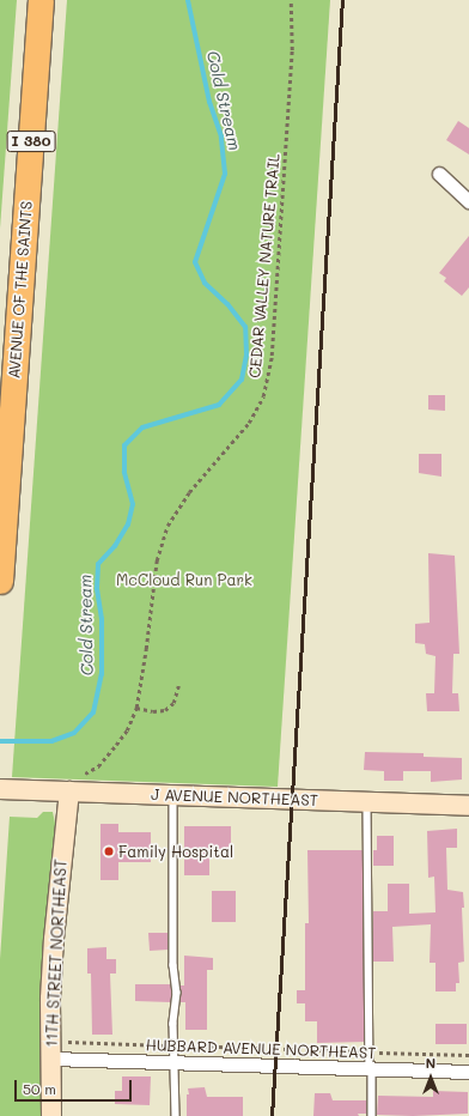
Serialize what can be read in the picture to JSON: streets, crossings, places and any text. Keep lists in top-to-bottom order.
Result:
{
  "streets": {
    "highway": ["I 380", "AVENUE OF THE SAINTS"],
    "street": ["J AVENUE NORTHEAST", "11TH STREET NORTHEAST", "HUBBARD AVENUE NORTHEAST"],
    "path": ["CEDAR VALLEY NATURE TRAIL"]
  },
  "crossings": [
    ["CEDAR VALLEY NATURE TRAIL", "J AVENUE NORTHEAST"],
    ["CEDAR VALLEY NATURE TRAIL", "11TH STREET NORTHEAST"],
    ["J AVENUE NORTHEAST", "11TH STREET NORTHEAST"],
    ["11TH STREET NORTHEAST", "HUBBARD AVENUE NORTHEAST"]
  ],
  "water": ["Cold Stream"],
  "parks": ["McCloud Run Park"],
  "places": ["Family Hospital"],
  "scale_bar": "50 m",
  "north": "top"
}
